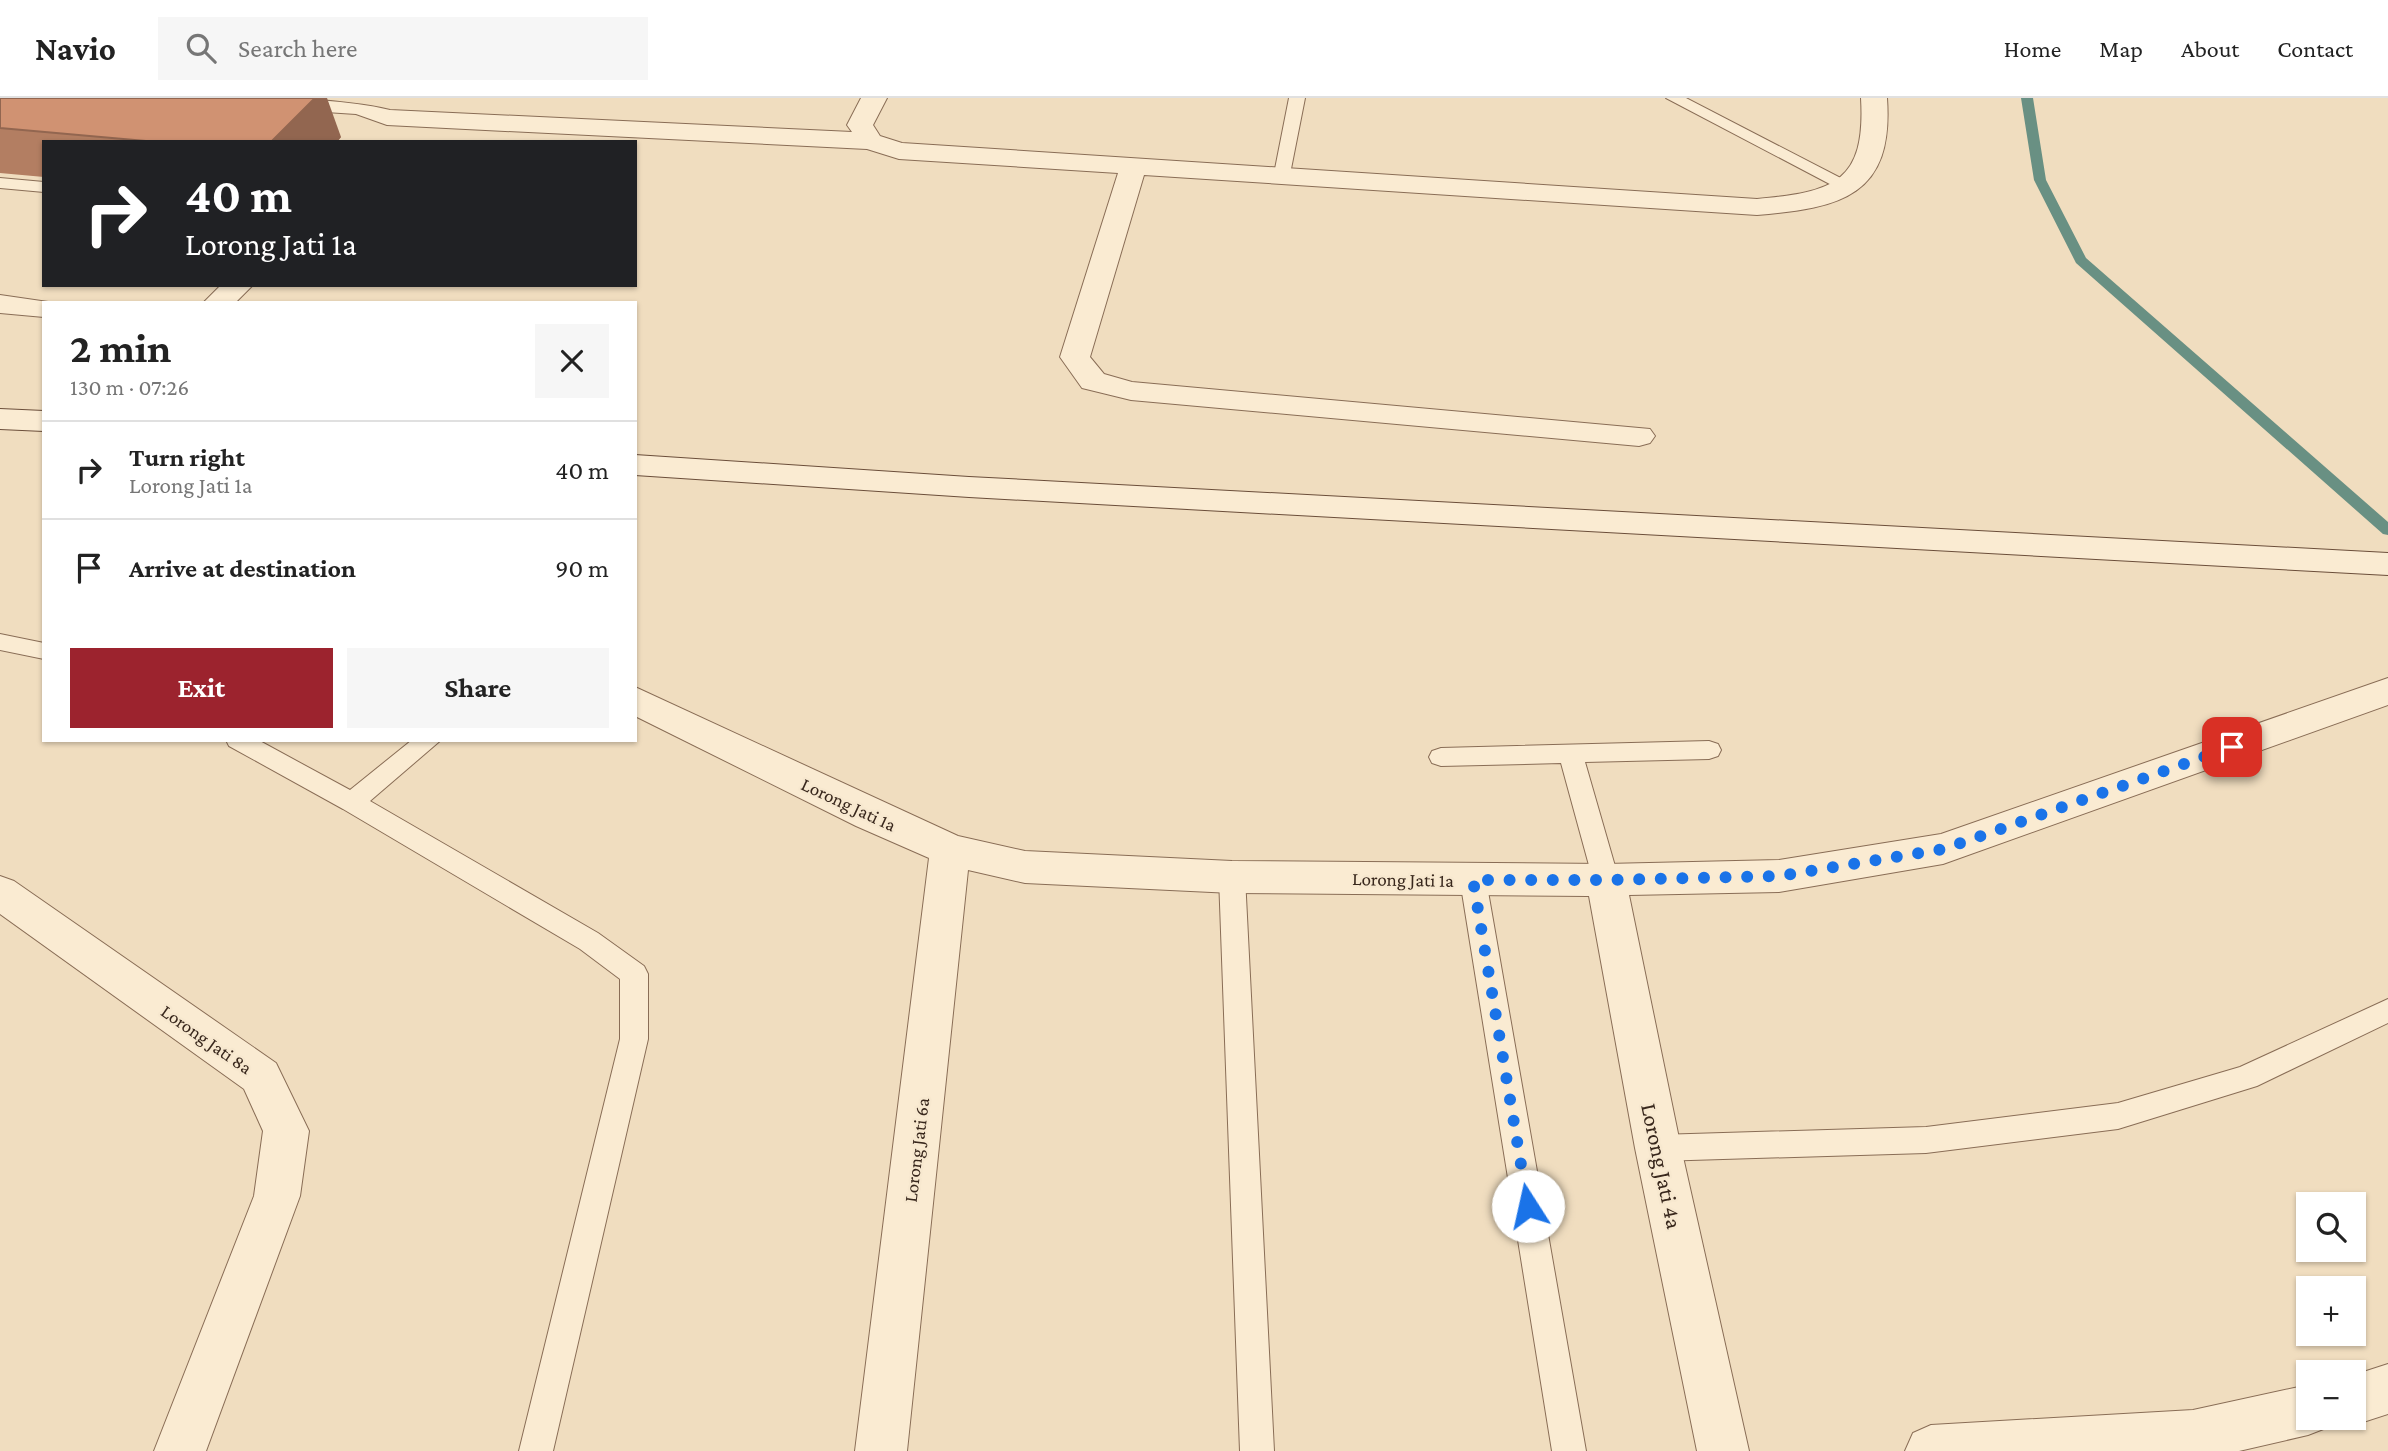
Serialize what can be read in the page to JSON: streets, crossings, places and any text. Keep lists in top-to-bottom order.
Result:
{
  "streets": {
    "street": [
      "Lorong Jati 1a",
      "Lorong Jati 8a",
      "Lorong Jati 6a",
      "Lorong Jati 4a"
    ]
  },
  "crossings": [
    ["Lorong Jati 1a", "Lorong Jati 6a"],
    ["Lorong Jati 1a", "Lorong Jati 4a"]
  ],
  "page": {
    "header": "Navio",
    "search": "Search here",
    "nav": [
      "Home",
      "Map",
      "About",
      "Contact"
    ],
    "turn": ["40 m", "Lorong Jati 1a"],
    "heading": ["2 min", "130 m · 07:26"],
    "list": [
      {
        "name": "Turn right",
        "note": "Lorong Jati 1a",
        "value": "40 m"
      },
      {
        "name": "Arrive at destination",
        "value": "90 m"
      }
    ],
    "buttons": ["Exit", "Share"],
    "map_buttons": ["+", "−"]
  }
}
